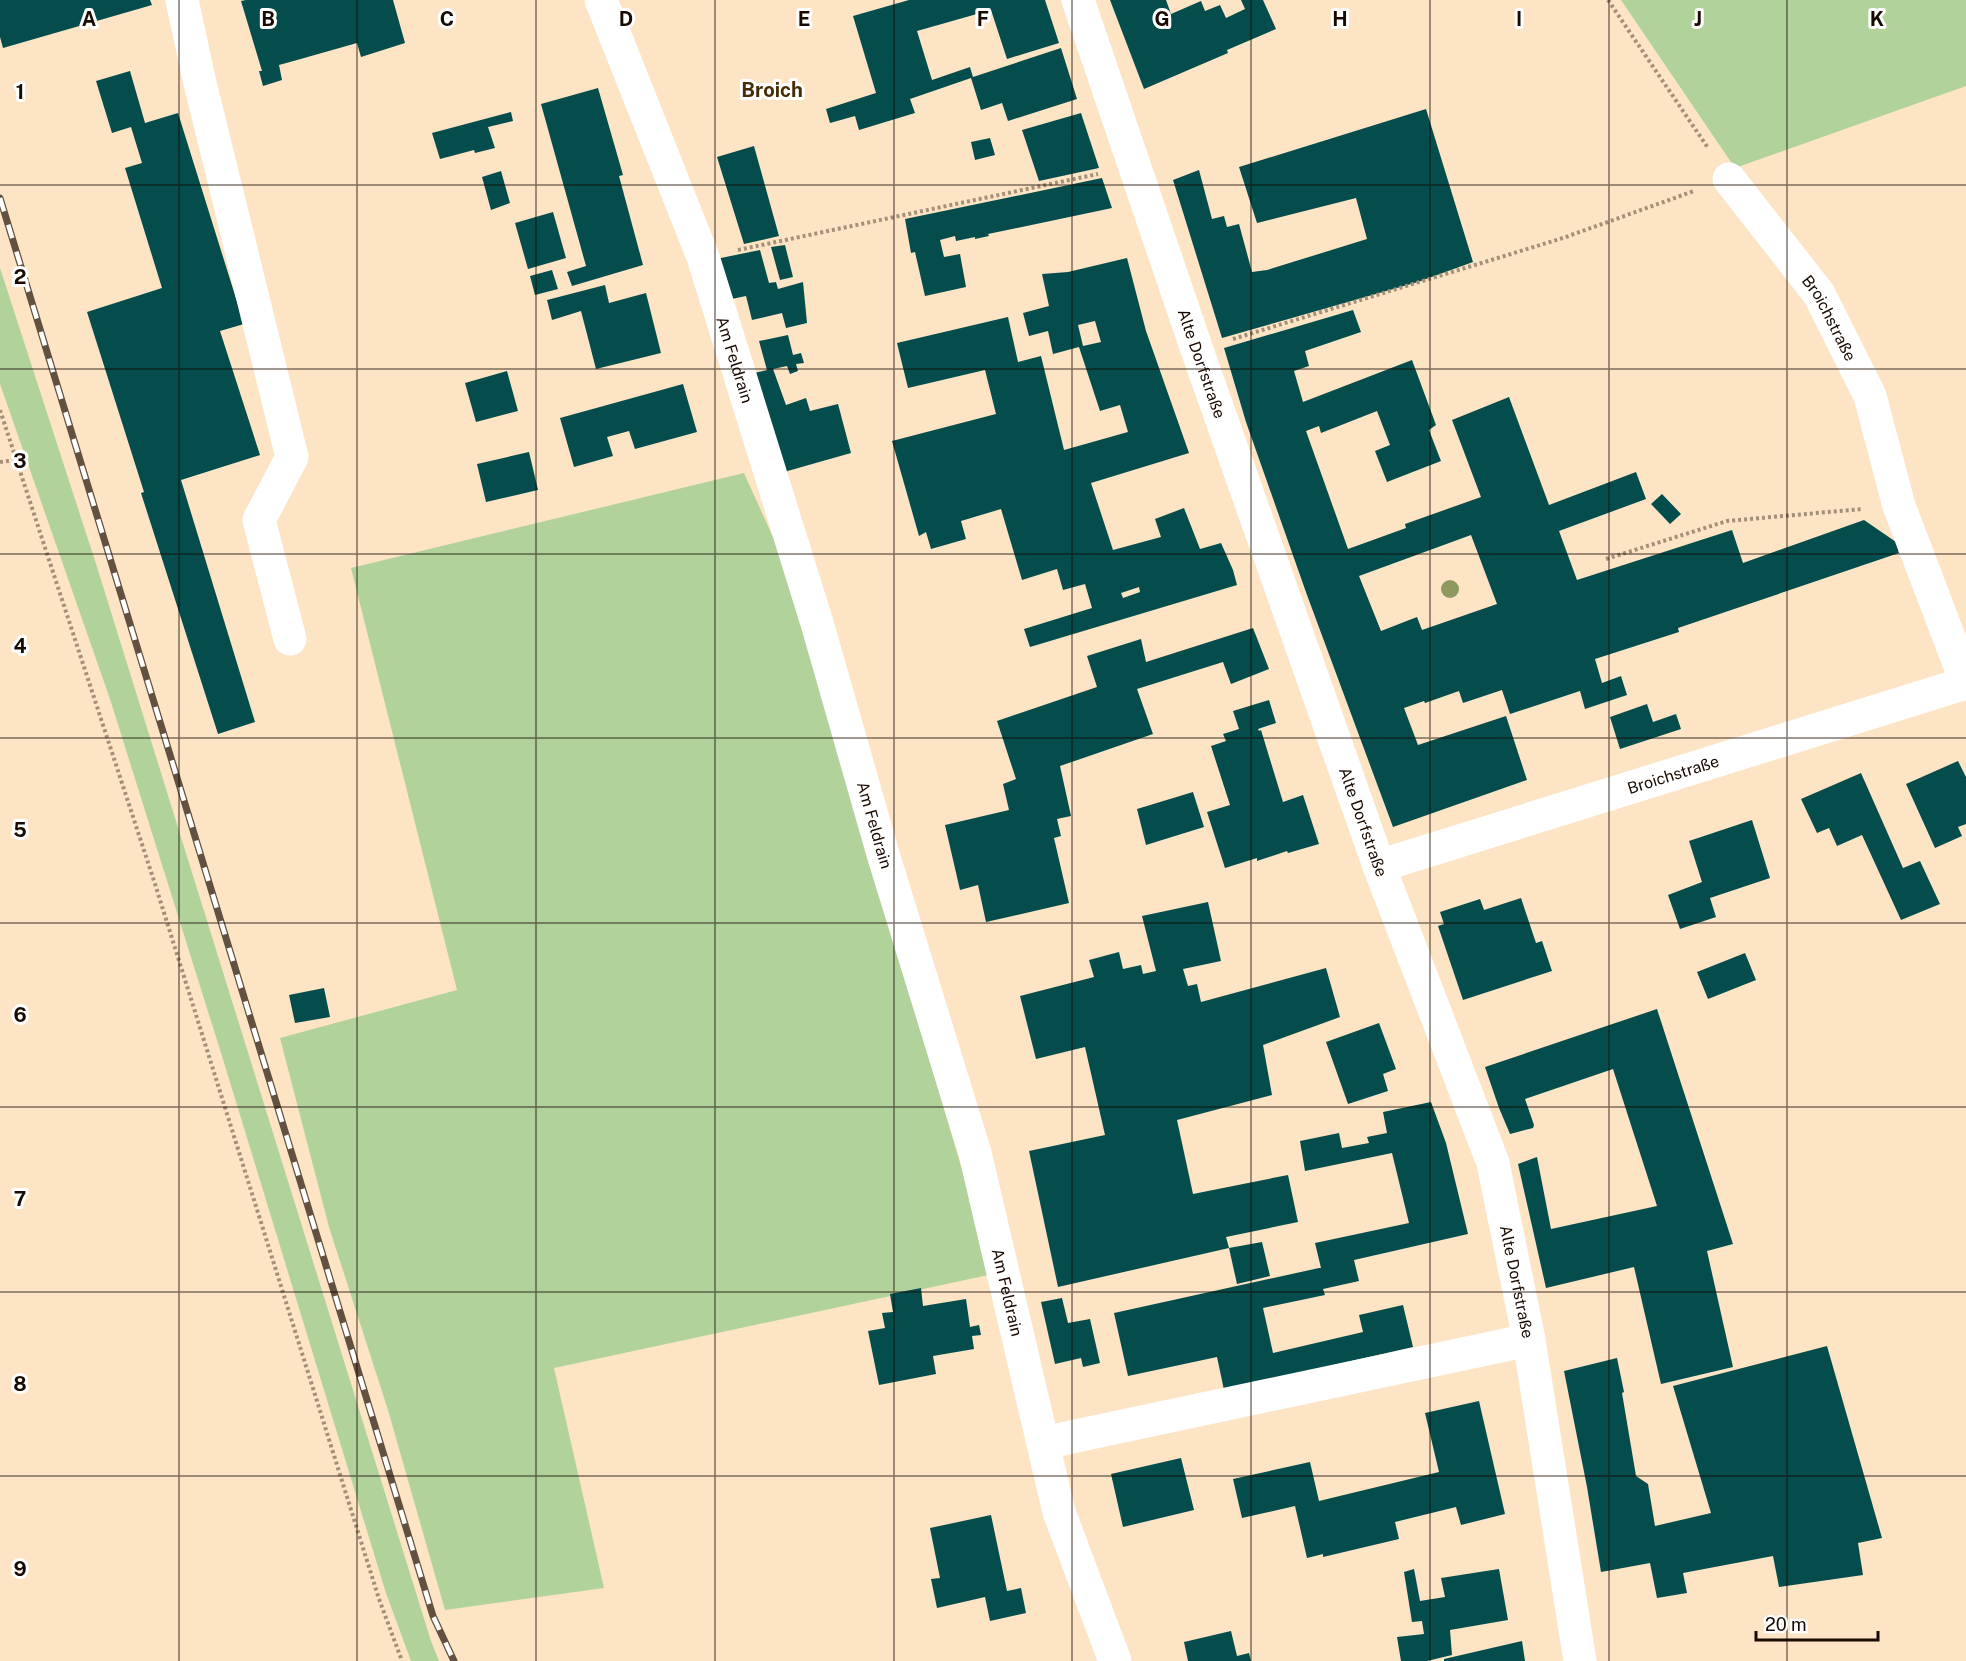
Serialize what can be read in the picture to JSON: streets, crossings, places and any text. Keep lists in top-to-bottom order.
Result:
{
  "streets": {
    "street": ["Broichstraße", "Am Feldrain", "Alte Dorfstraße"]
  },
  "crossings": [
    ["Broichstraße", "Alte Dorfstraße"]
  ],
  "districts": ["Broich"],
  "scale_bar": "20 m",
  "grid": {
    "columns": [
      "A",
      "B",
      "C",
      "D",
      "E",
      "F",
      "G",
      "H",
      "I",
      "J",
      "K"
    ],
    "rows": [
      "1",
      "2",
      "3",
      "4",
      "5",
      "6",
      "7",
      "8",
      "9"
    ]
  }
}
